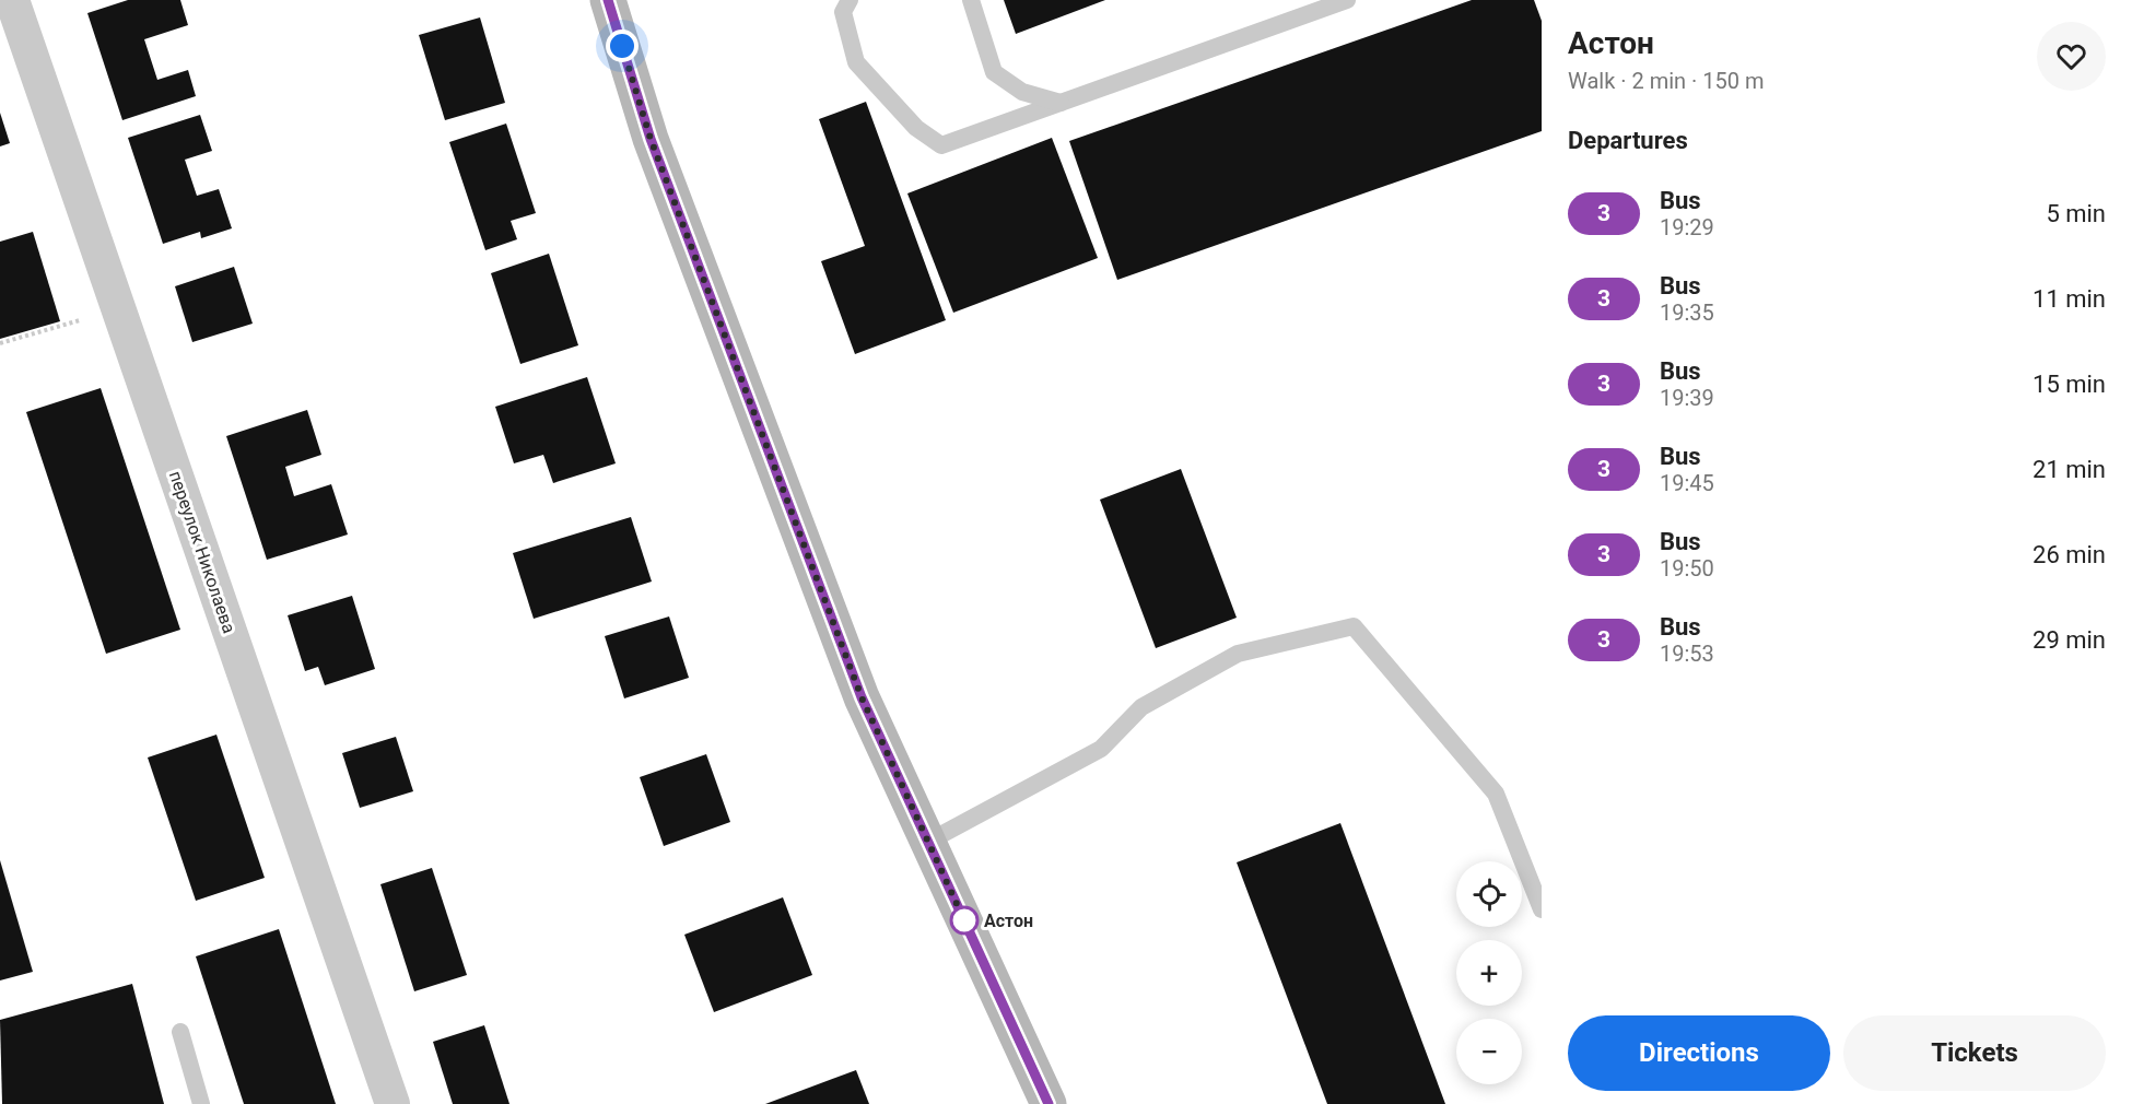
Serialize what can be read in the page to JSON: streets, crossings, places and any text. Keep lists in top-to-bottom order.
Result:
{
  "streets": {
    "street": ["переулок Николаева"]
  },
  "places": ["Астон"],
  "lines": ["bus line 3"],
  "page": {
    "heading": [
      ["Астон", "Walk · 2 min · 150 m"],
      "Departures"
    ],
    "list": [
      {
        "mark": "3",
        "name": "Bus",
        "note": "19:29",
        "value": "5 min"
      },
      {
        "mark": "3",
        "name": "Bus",
        "note": "19:35",
        "value": "11 min"
      },
      {
        "mark": "3",
        "name": "Bus",
        "note": "19:39",
        "value": "15 min"
      },
      {
        "mark": "3",
        "name": "Bus",
        "note": "19:45",
        "value": "21 min"
      },
      {
        "mark": "3",
        "name": "Bus",
        "note": "19:50",
        "value": "26 min"
      },
      {
        "mark": "3",
        "name": "Bus",
        "note": "19:53",
        "value": "29 min"
      }
    ],
    "map_buttons": ["+", "−"],
    "buttons": ["Directions", "Tickets"]
  }
}
